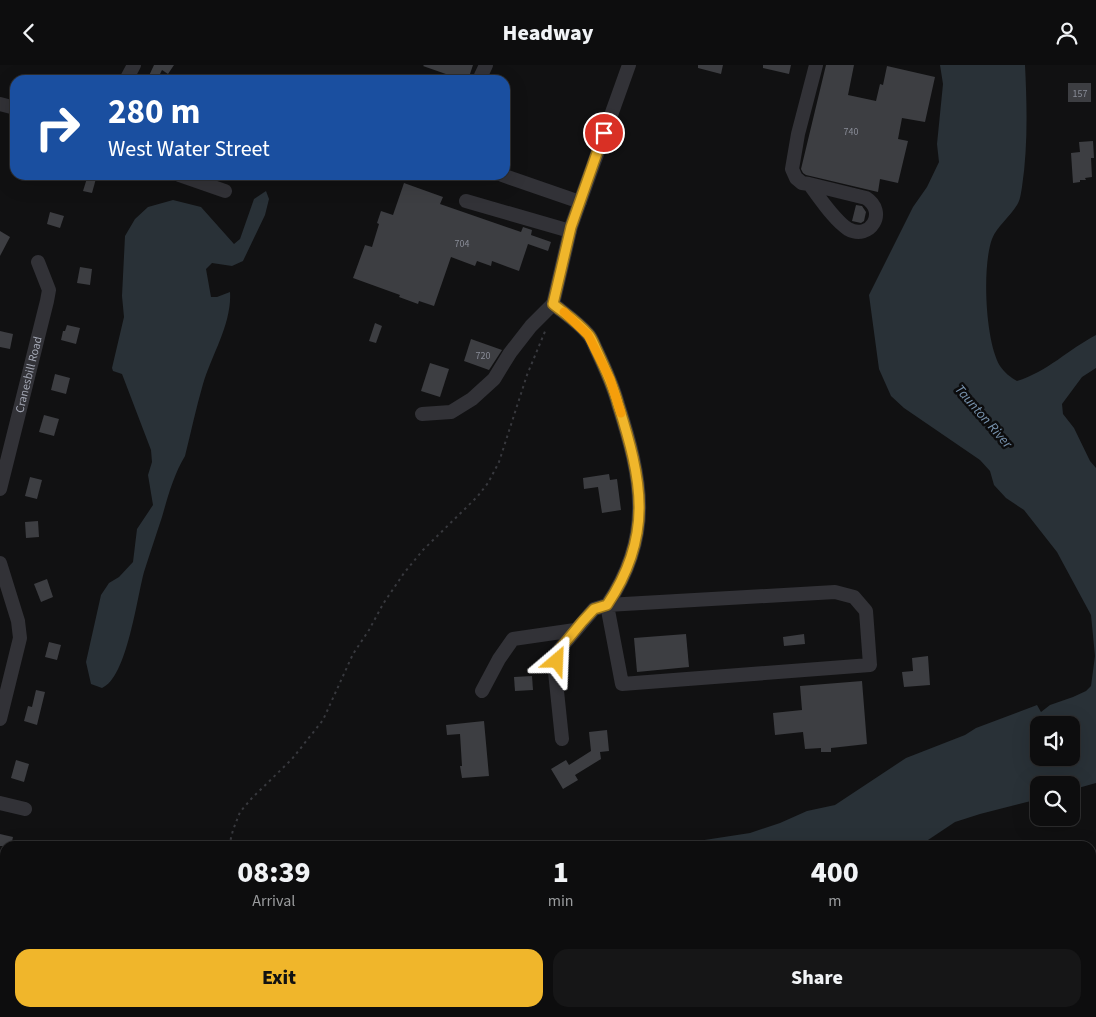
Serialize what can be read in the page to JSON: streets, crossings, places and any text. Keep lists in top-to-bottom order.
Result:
{
  "streets": {
    "street": ["Cranesbill Road"]
  },
  "water": ["Taunton River"],
  "house_numbers": [
    "157",
    "740",
    "704",
    "720"
  ],
  "page": {
    "header": "Headway",
    "turn": ["280 m", "West Water Street"],
    "eta": [
      "08:39",
      "Arrival",
      "1",
      "min",
      "400",
      "m"
    ],
    "buttons": ["Exit", "Share"]
  }
}
